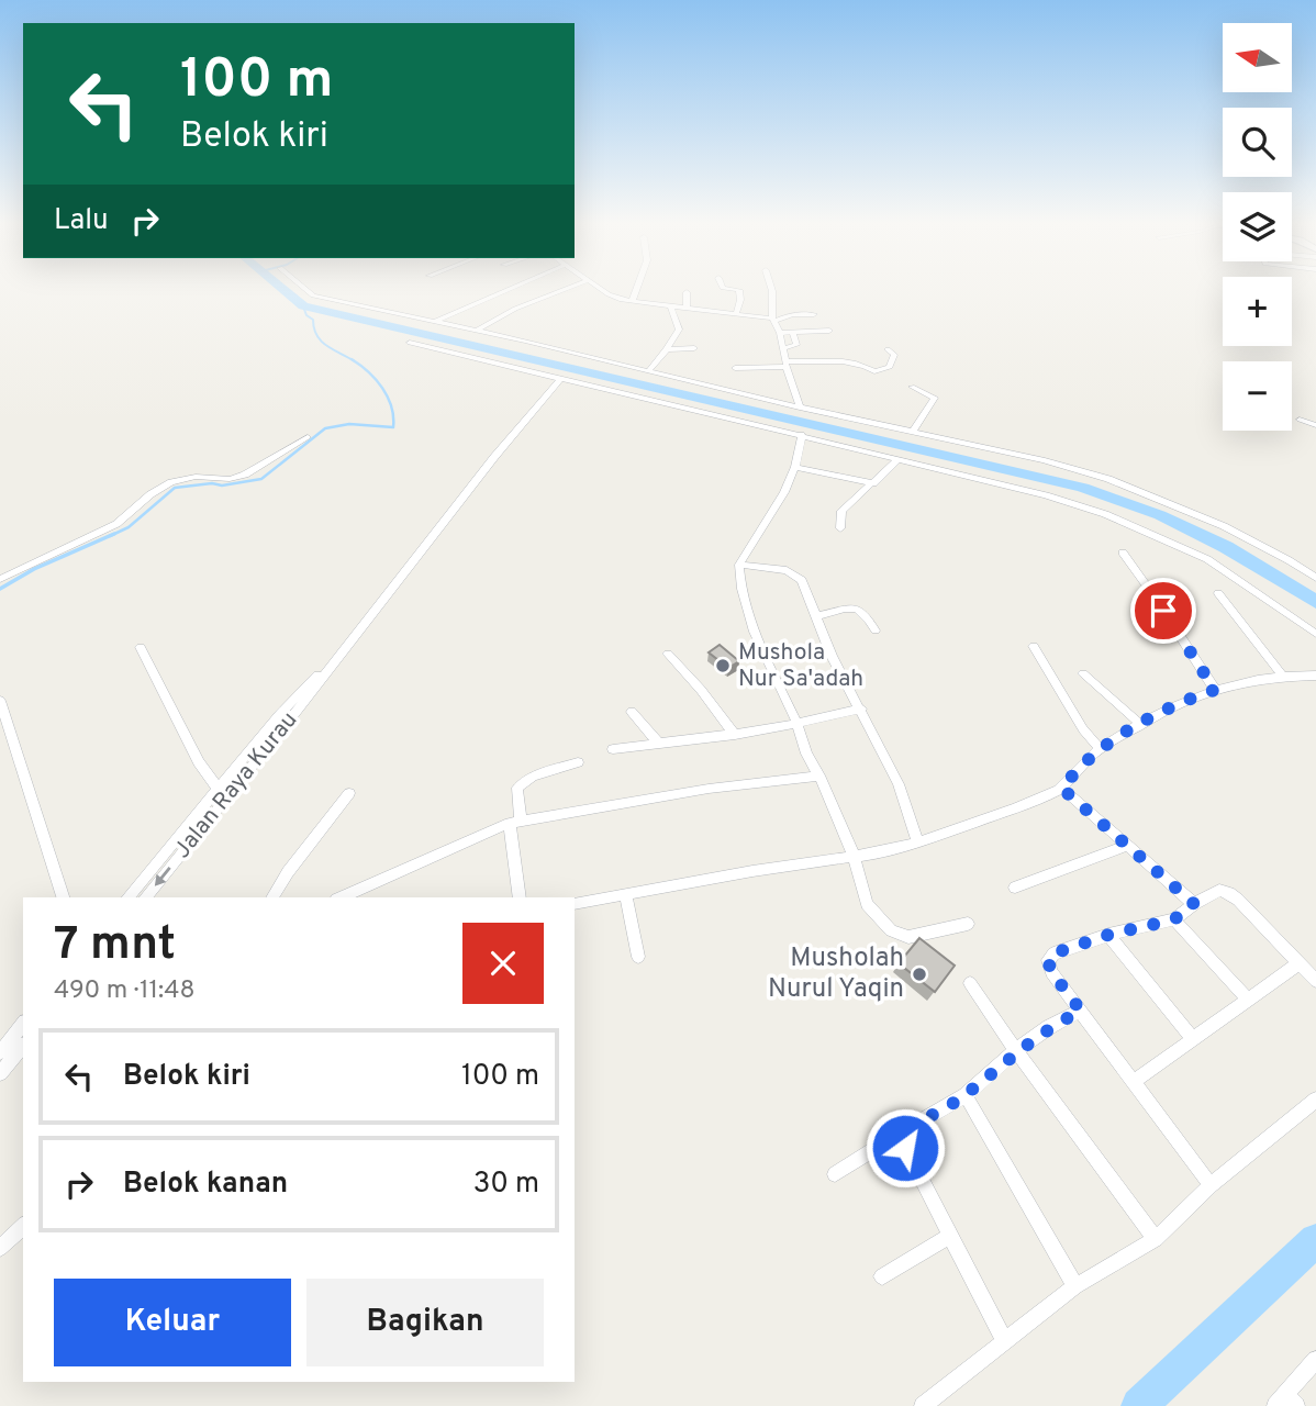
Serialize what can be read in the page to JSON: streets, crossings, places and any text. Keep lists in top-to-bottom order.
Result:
{
  "streets": {
    "street": ["Jalan Raya Kurau"]
  },
  "places": ["Mushola Nur Sa'adah", "Musholah Nurul Yaqin"],
  "north": "left",
  "page": {
    "map_buttons": ["+", "−"],
    "turn": ["100 m", "Belok kiri"],
    "then": "Lalu",
    "heading": ["7 mnt", "490 m · 11:48"],
    "list": [
      {
        "name": "Belok kiri",
        "value": "100 m"
      },
      {
        "name": "Belok kanan",
        "value": "30 m"
      }
    ],
    "buttons": ["Keluar", "Bagikan"]
  }
}
